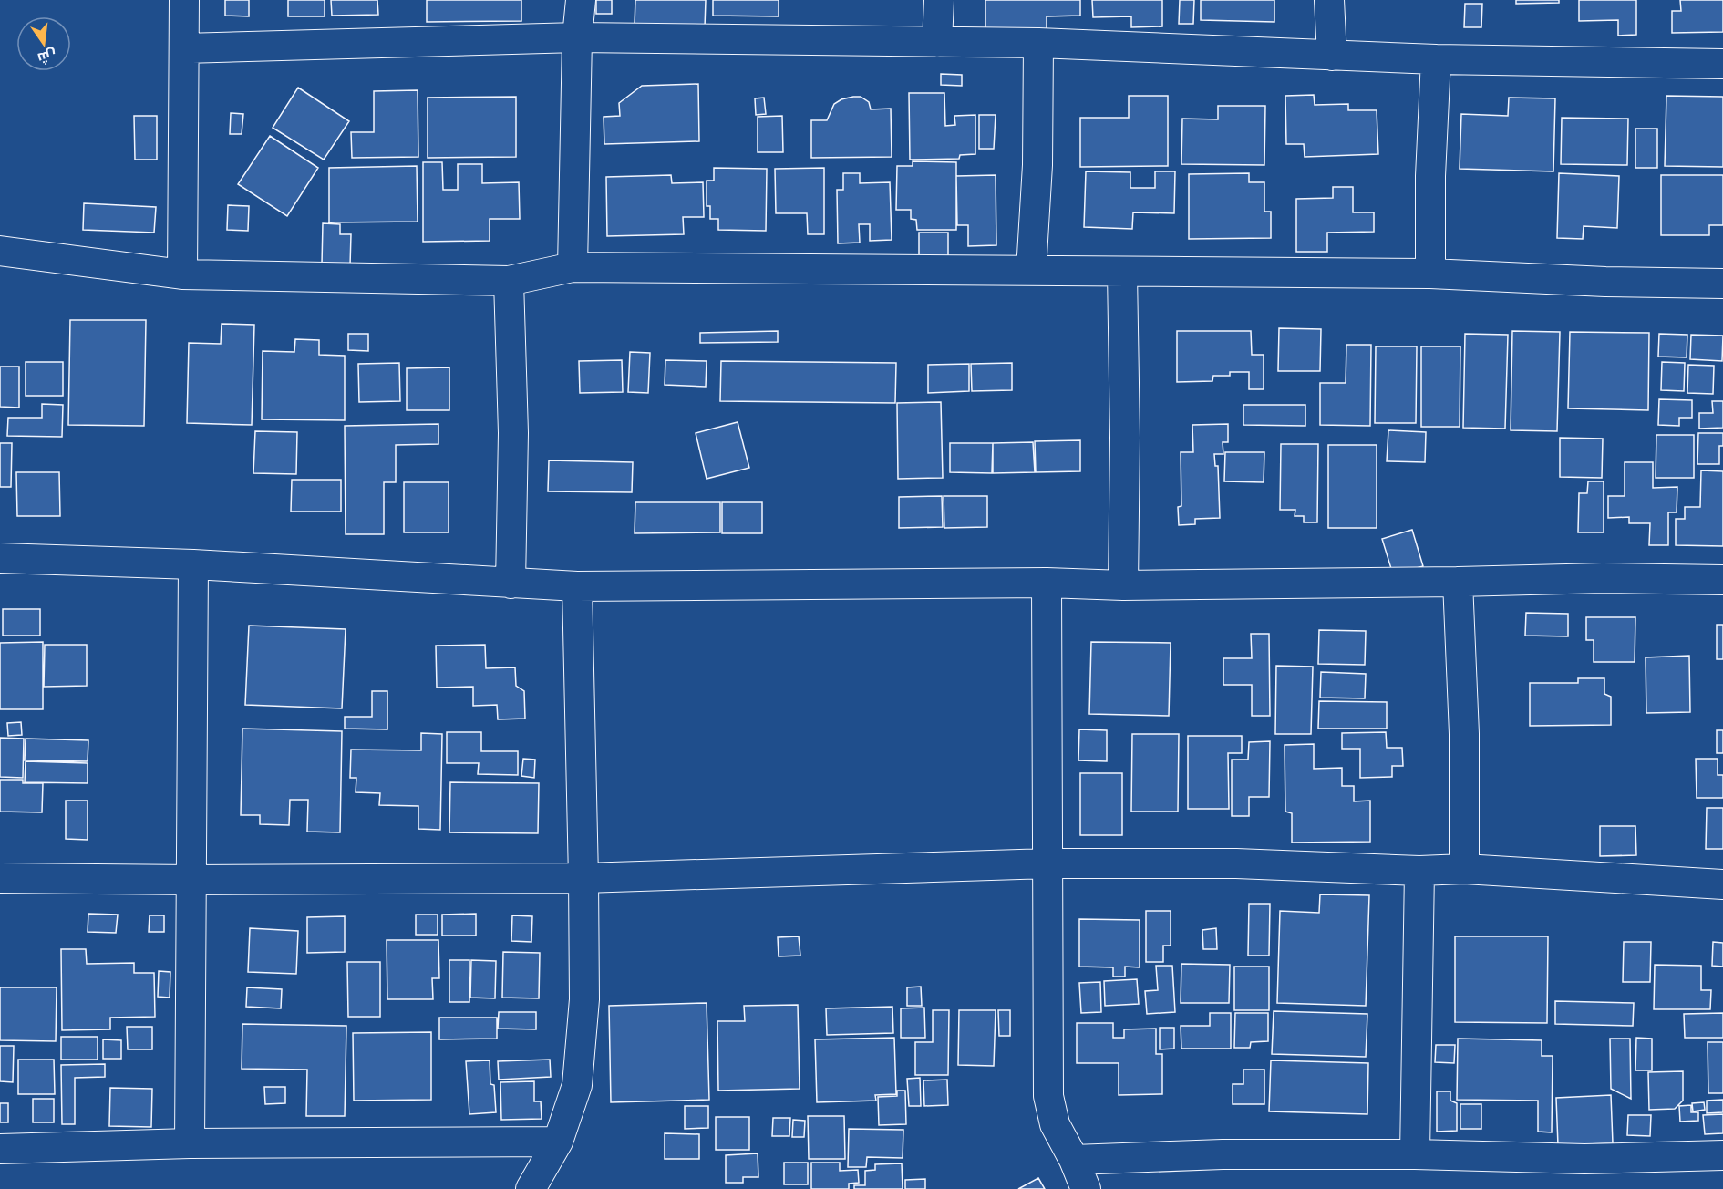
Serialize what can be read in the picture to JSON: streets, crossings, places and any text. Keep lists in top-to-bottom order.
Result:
{
  "north": "bottom"
}
